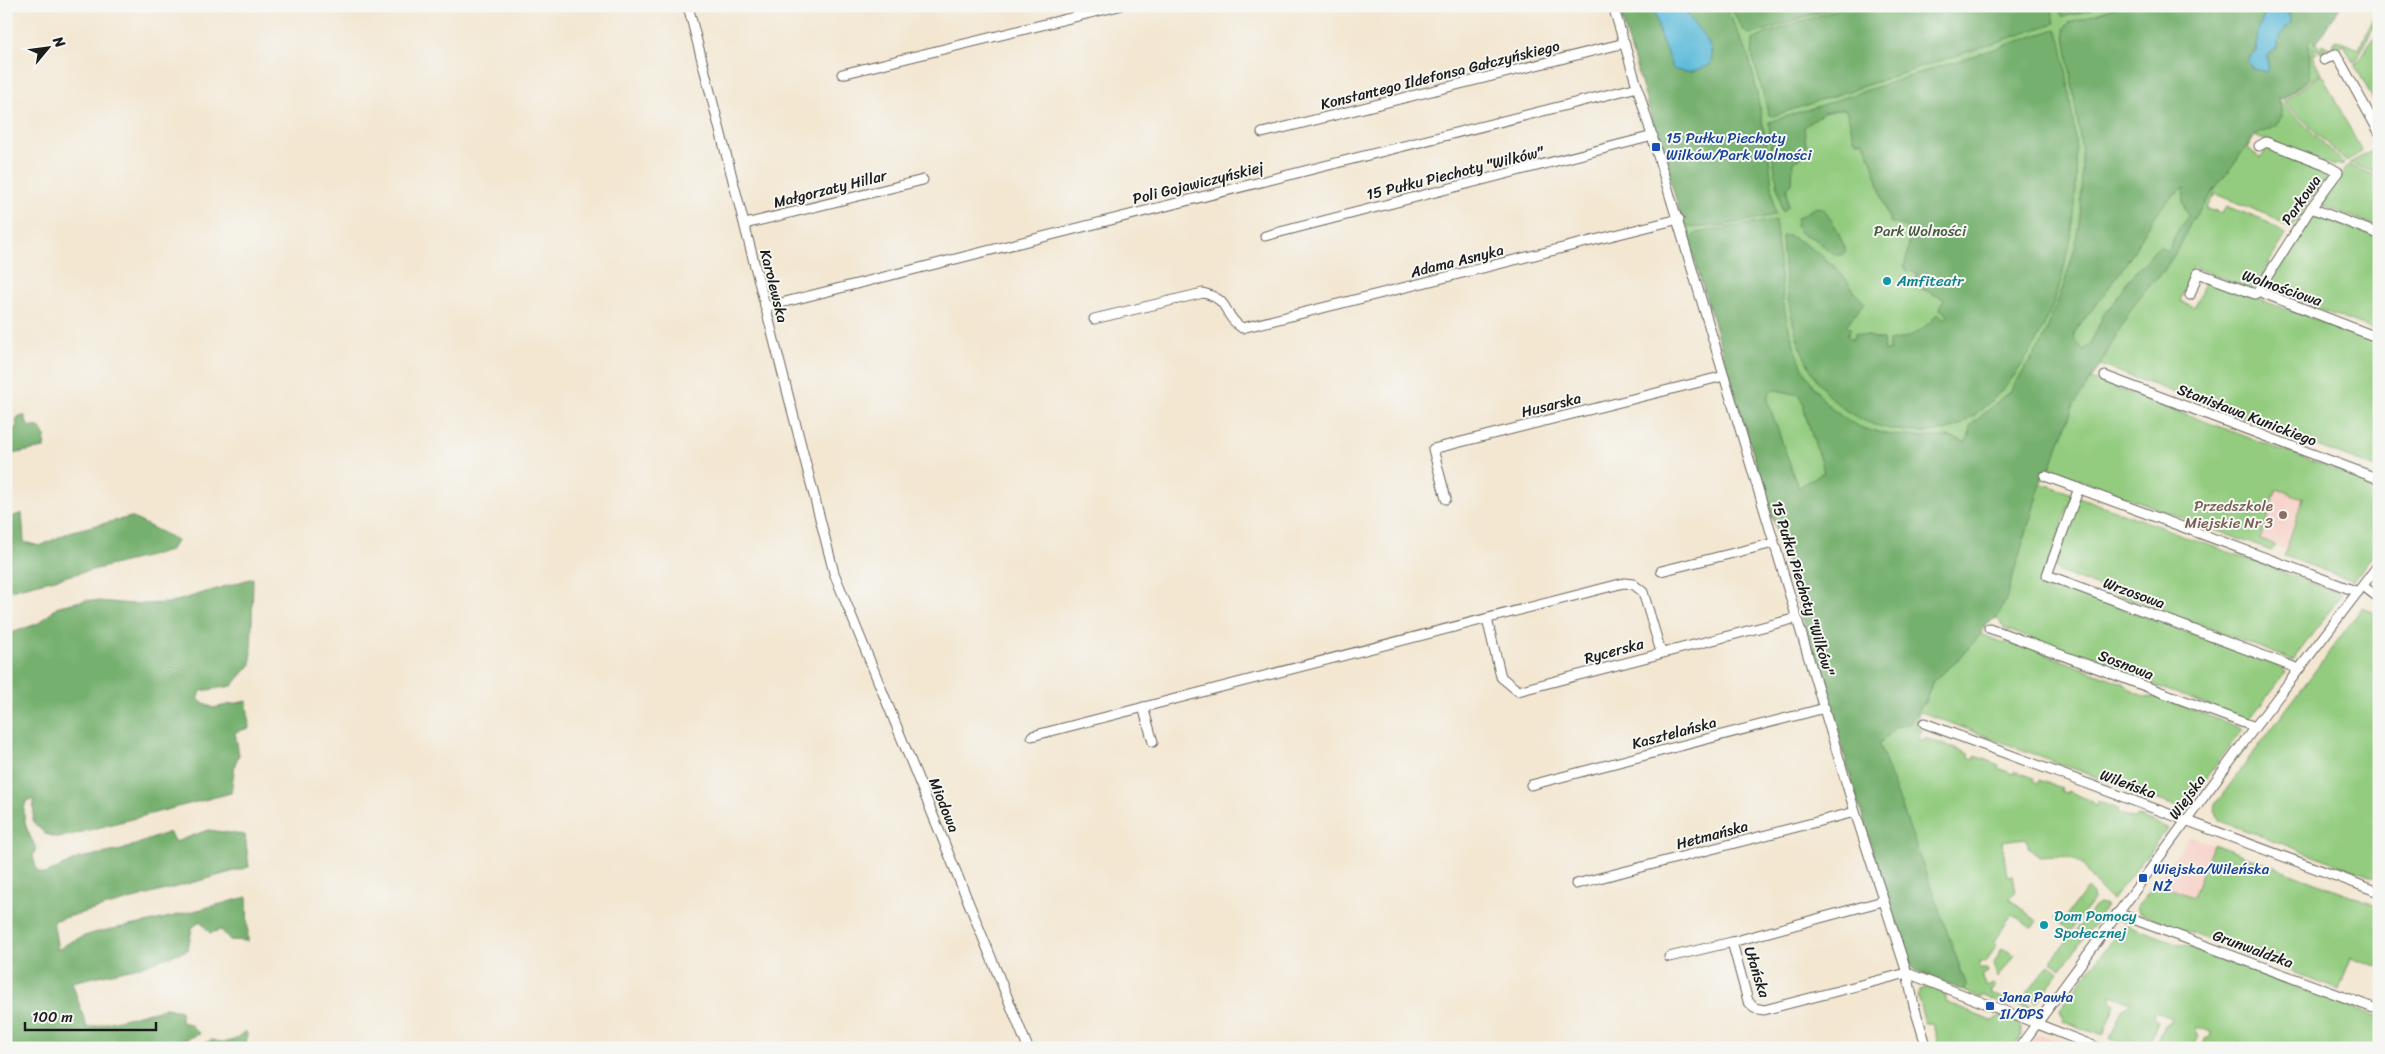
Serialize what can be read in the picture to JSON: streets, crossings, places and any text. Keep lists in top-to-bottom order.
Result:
{
  "streets": {
    "street": [
      "Konstantego Ildefonsa Gałczyńskiego",
      "15 Pułku Piechoty \"Wilków\"",
      "Poli Gojawiczyńskiej",
      "Małgorzaty Hillar",
      "Parkowa",
      "Adama Asnyka",
      "Karolewska",
      "Wolnościowa",
      "Husarska",
      "Stanisława Kunickiego",
      "Wrzosowa",
      "Rycerska",
      "Sosnowa",
      "Kasztelańska",
      "Wileńska",
      "Wiejska",
      "Miodowa",
      "Hetmańska",
      "Grunwaldzka",
      "Ułańska"
    ]
  },
  "crossings": [
    ["Konstantego Ildefonsa Gałczyńskiego", "15 Pułku Piechoty \"Wilków\""],
    ["15 Pułku Piechoty \"Wilków\"", "Poli Gojawiczyńskiej"],
    ["15 Pułku Piechoty \"Wilków\"", "Adama Asnyka"],
    ["15 Pułku Piechoty \"Wilków\"", "Husarska"],
    ["15 Pułku Piechoty \"Wilków\"", "Rycerska"],
    ["15 Pułku Piechoty \"Wilków\"", "Kasztelańska"],
    ["15 Pułku Piechoty \"Wilków\"", "Hetmańska"],
    ["15 Pułku Piechoty \"Wilków\"", "Ułańska"],
    ["Poli Gojawiczyńskiej", "Karolewska"],
    ["Małgorzaty Hillar", "Karolewska"],
    ["Parkowa", "Wolnościowa"],
    ["Karolewska", "Miodowa"],
    ["Wrzosowa", "Wiejska"],
    ["Sosnowa", "Wiejska"],
    ["Wileńska", "Wiejska"],
    ["Wiejska", "Grunwaldzka"]
  ],
  "parks": ["Park Wolności"],
  "places": {
    "transit": ["15 Pułku Piechoty Wilków/Park Wolności", "Wiejska/Wileńska NŻ", "Jana Pawła II/DPS"],
    "other": ["Amfiteatr", "Przedszkole Miejskie Nr 3", "Dom Pomocy Społecznej"]
  },
  "scale_bar": "100 m",
  "north": "top right"
}
